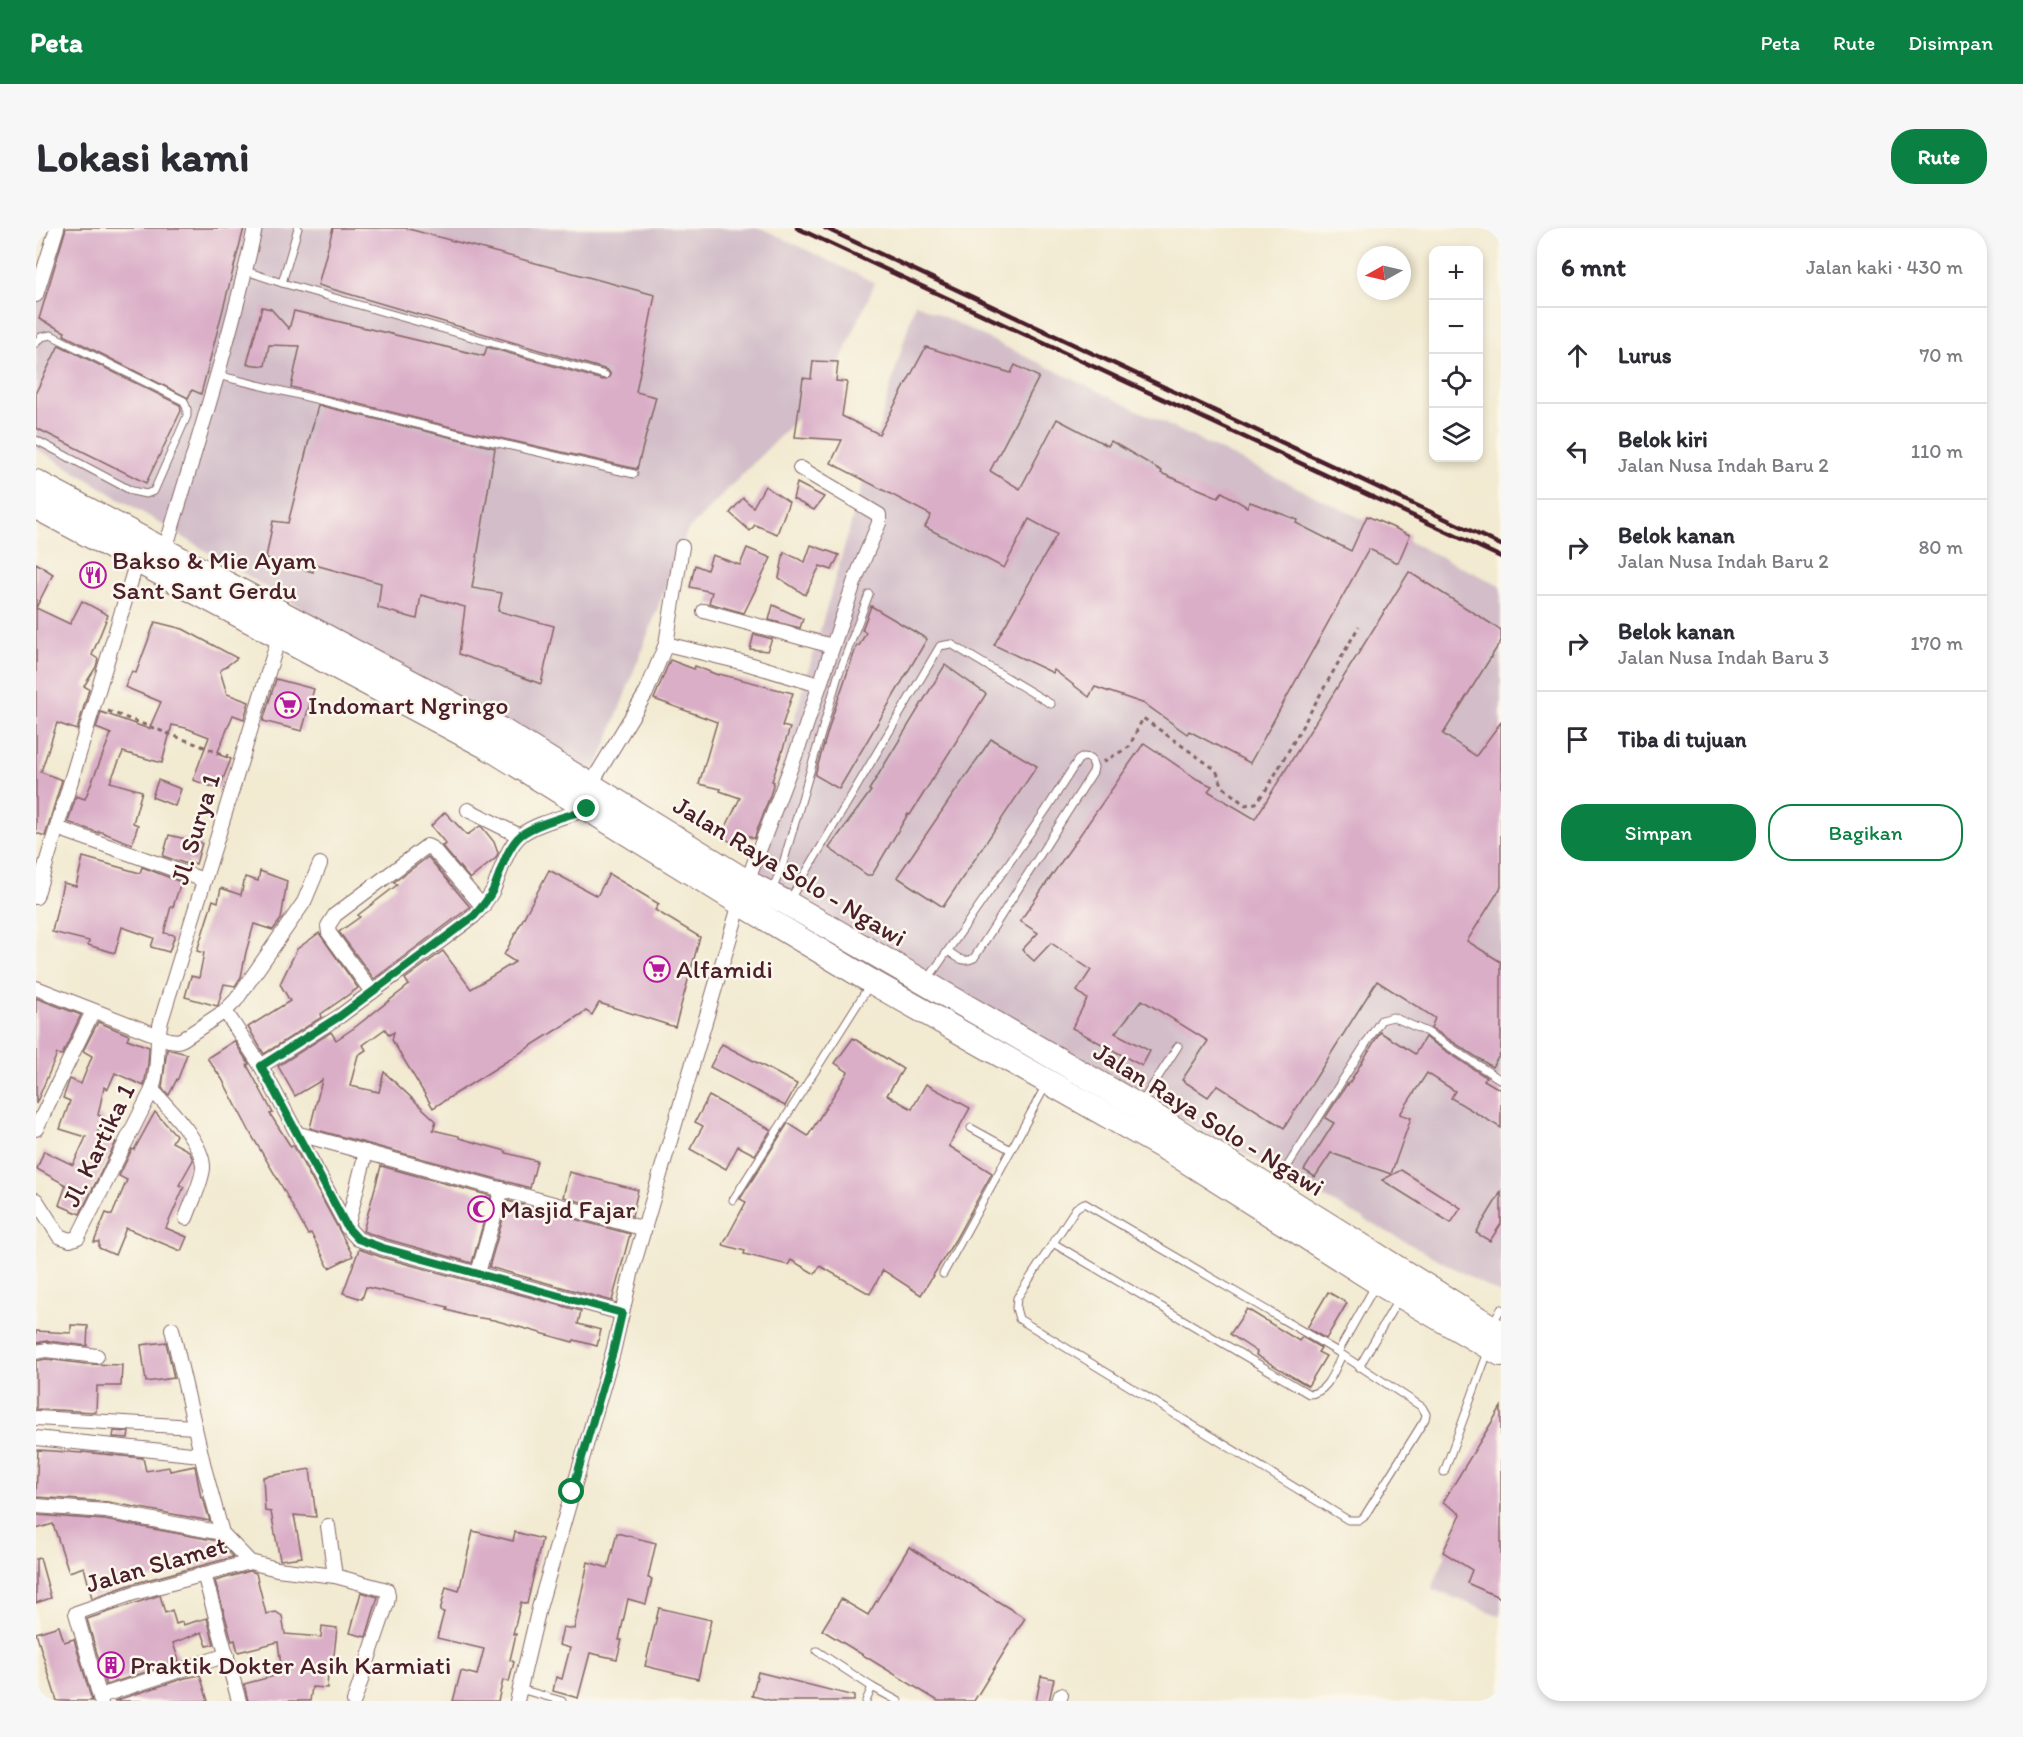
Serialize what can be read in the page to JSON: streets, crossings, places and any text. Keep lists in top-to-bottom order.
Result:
{
  "streets": {
    "highway": ["Jalan Raya Solo - Ngawi"],
    "street": ["Jl. Surya 1", "Jl. Kartika 1", "Jalan Slamet"]
  },
  "crossings": [
    ["Jl. Surya 1", "Jalan Raya Solo - Ngawi"],
    ["Jl. Surya 1", "Jl. Kartika 1"]
  ],
  "places": {
    "restaurant": ["Bakso & Mie Ayam Sant Sant Gerdu"],
    "supermarket": ["Indomart Ngringo", "Alfamidi"],
    "mosque": ["Masjid Fajar"],
    "building": ["Praktik Dokter Asih Karmiati"]
  },
  "north": "left",
  "page": {
    "header": "Peta",
    "nav": ["Peta", "Rute", "Disimpan"],
    "buttons": [
      "Rute",
      ["Simpan", "Bagikan"]
    ],
    "title": "Lokasi kami",
    "heading": ["6 mnt", "Jalan kaki · 430 m"],
    "map_buttons": ["+", "−"],
    "list": [
      ["Lurus", "70 m"],
      ["Belok kiri", "Jalan Nusa Indah Baru 2", "110 m"],
      ["Belok kanan", "Jalan Nusa Indah Baru 2", "80 m"],
      ["Belok kanan", "Jalan Nusa Indah Baru 3", "170 m"],
      "Tiba di tujuan"
    ]
  }
}
